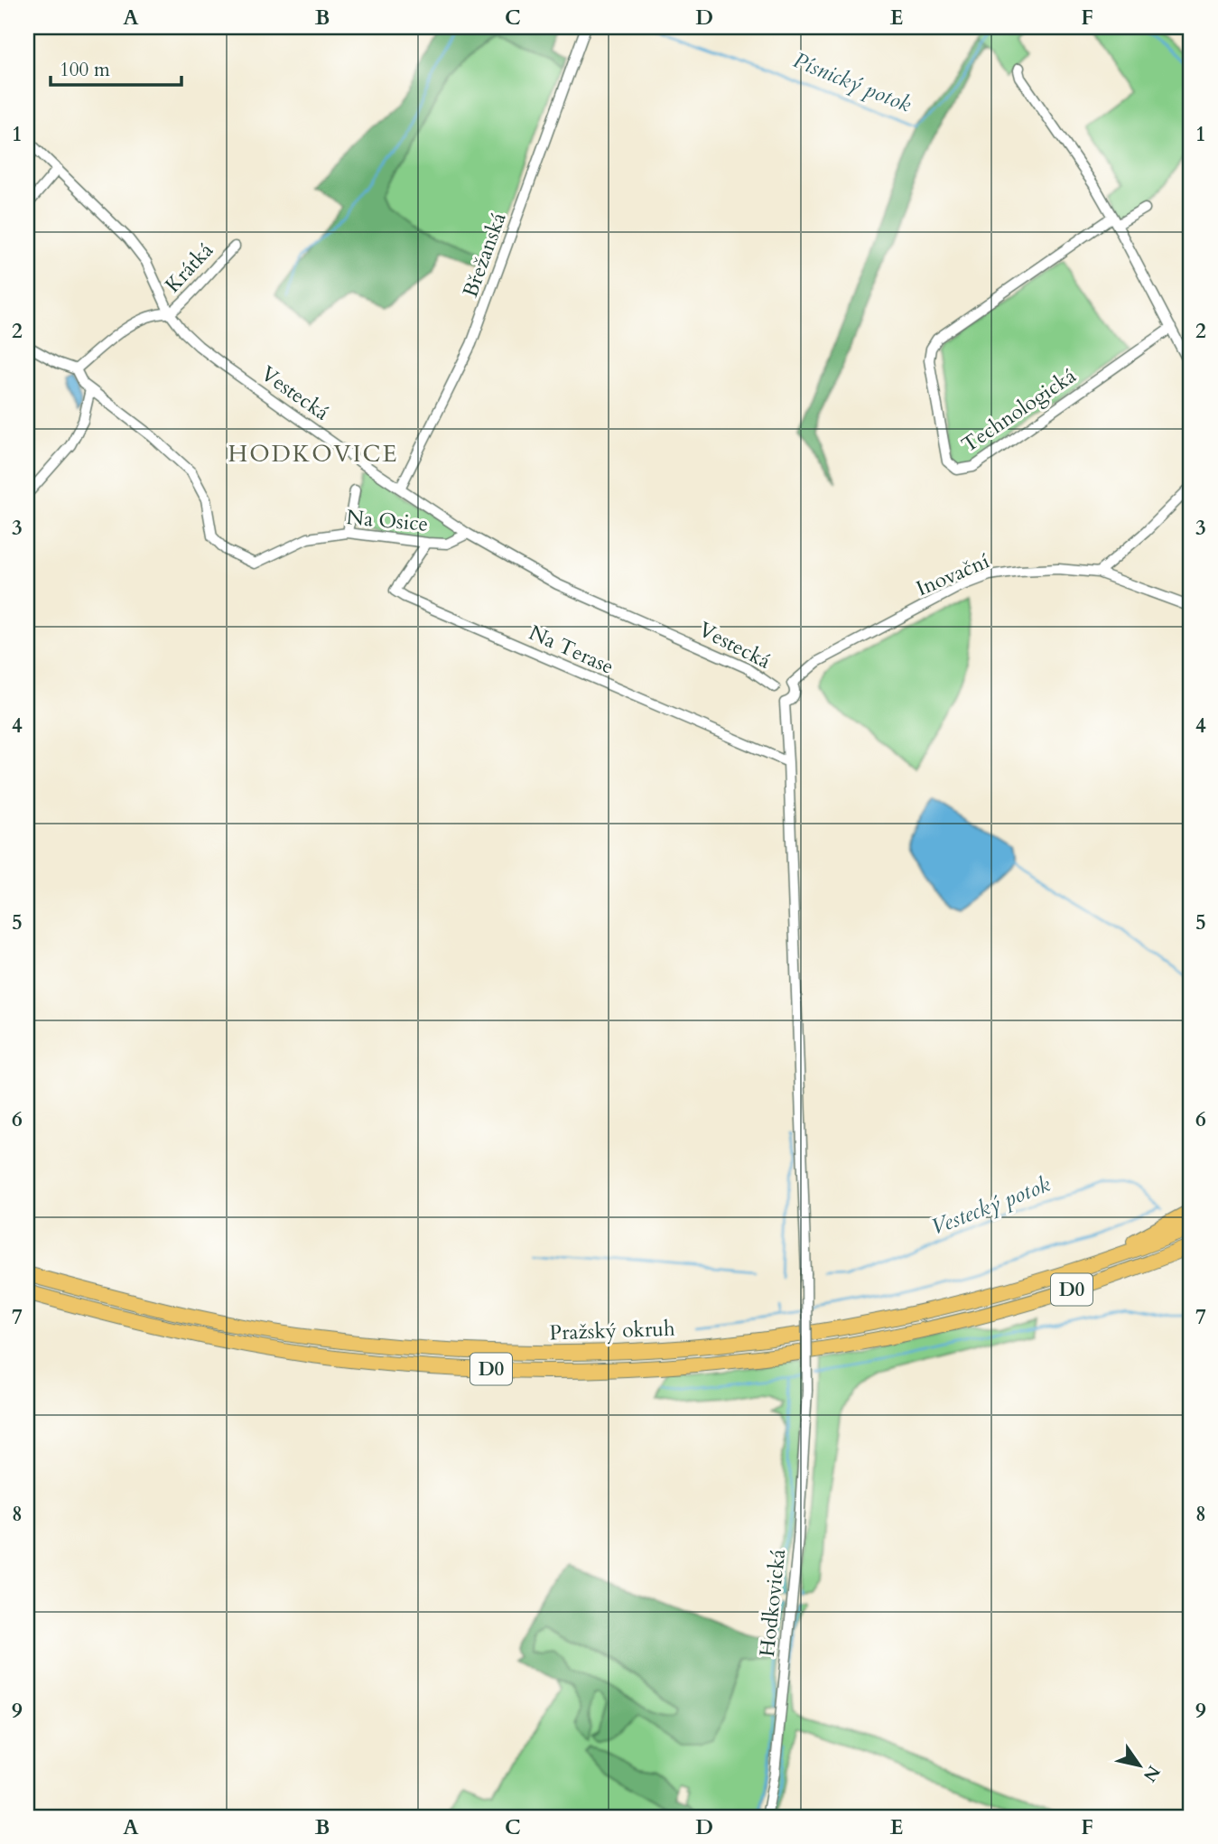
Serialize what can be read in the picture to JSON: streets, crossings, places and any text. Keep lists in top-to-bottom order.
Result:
{
  "streets": {
    "highway": ["D0", "Pražský okruh"],
    "street": [
      "Břežanská",
      "Krátká",
      "Vestecká",
      "Technologická",
      "Na Osice",
      "Inovační",
      "Na Terase",
      "Hodkovická"
    ]
  },
  "crossings": [
    ["Břežanská", "Vestecká"],
    ["Krátká", "Vestecká"],
    ["Vestecká", "Na Osice"],
    ["Vestecká", "Inovační"],
    ["Vestecká", "Na Terase"],
    ["Vestecká", "Hodkovická"],
    ["Na Osice", "Na Terase"]
  ],
  "districts": ["HODKOVICE"],
  "water": ["Písnický potok", "Vestecký potok"],
  "scale_bar": "100 m",
  "north": "bottom right",
  "grid": {
    "columns": [
      "A",
      "B",
      "C",
      "D",
      "E",
      "F"
    ],
    "rows": [
      "1",
      "2",
      "3",
      "4",
      "5",
      "6",
      "7",
      "8",
      "9"
    ]
  }
}
